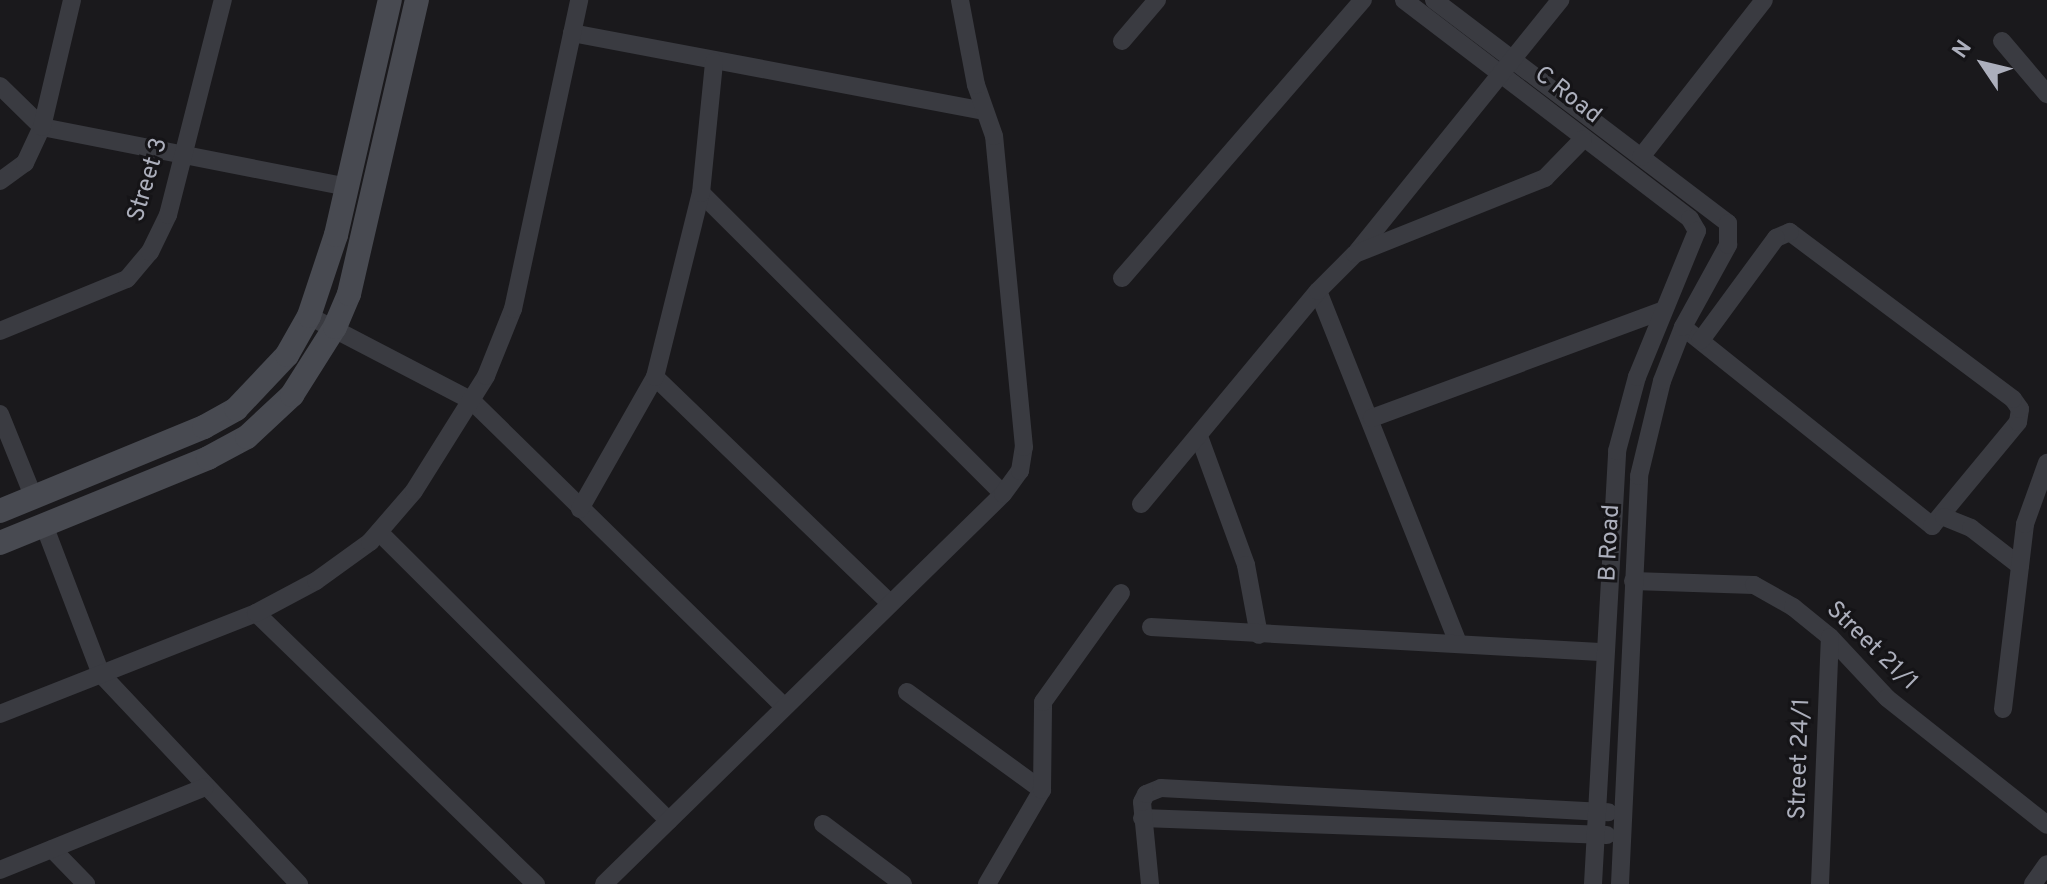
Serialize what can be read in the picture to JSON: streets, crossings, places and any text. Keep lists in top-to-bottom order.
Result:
{
  "streets": {
    "street": [
      "C Road",
      "Street 3",
      "B Road",
      "Street 21/1",
      "Street 24/1"
    ]
  },
  "crossings": [
    ["C Road", "B Road"],
    ["B Road", "Street 21/1"],
    ["Street 21/1", "Street 24/1"]
  ],
  "north": "top left"
}
